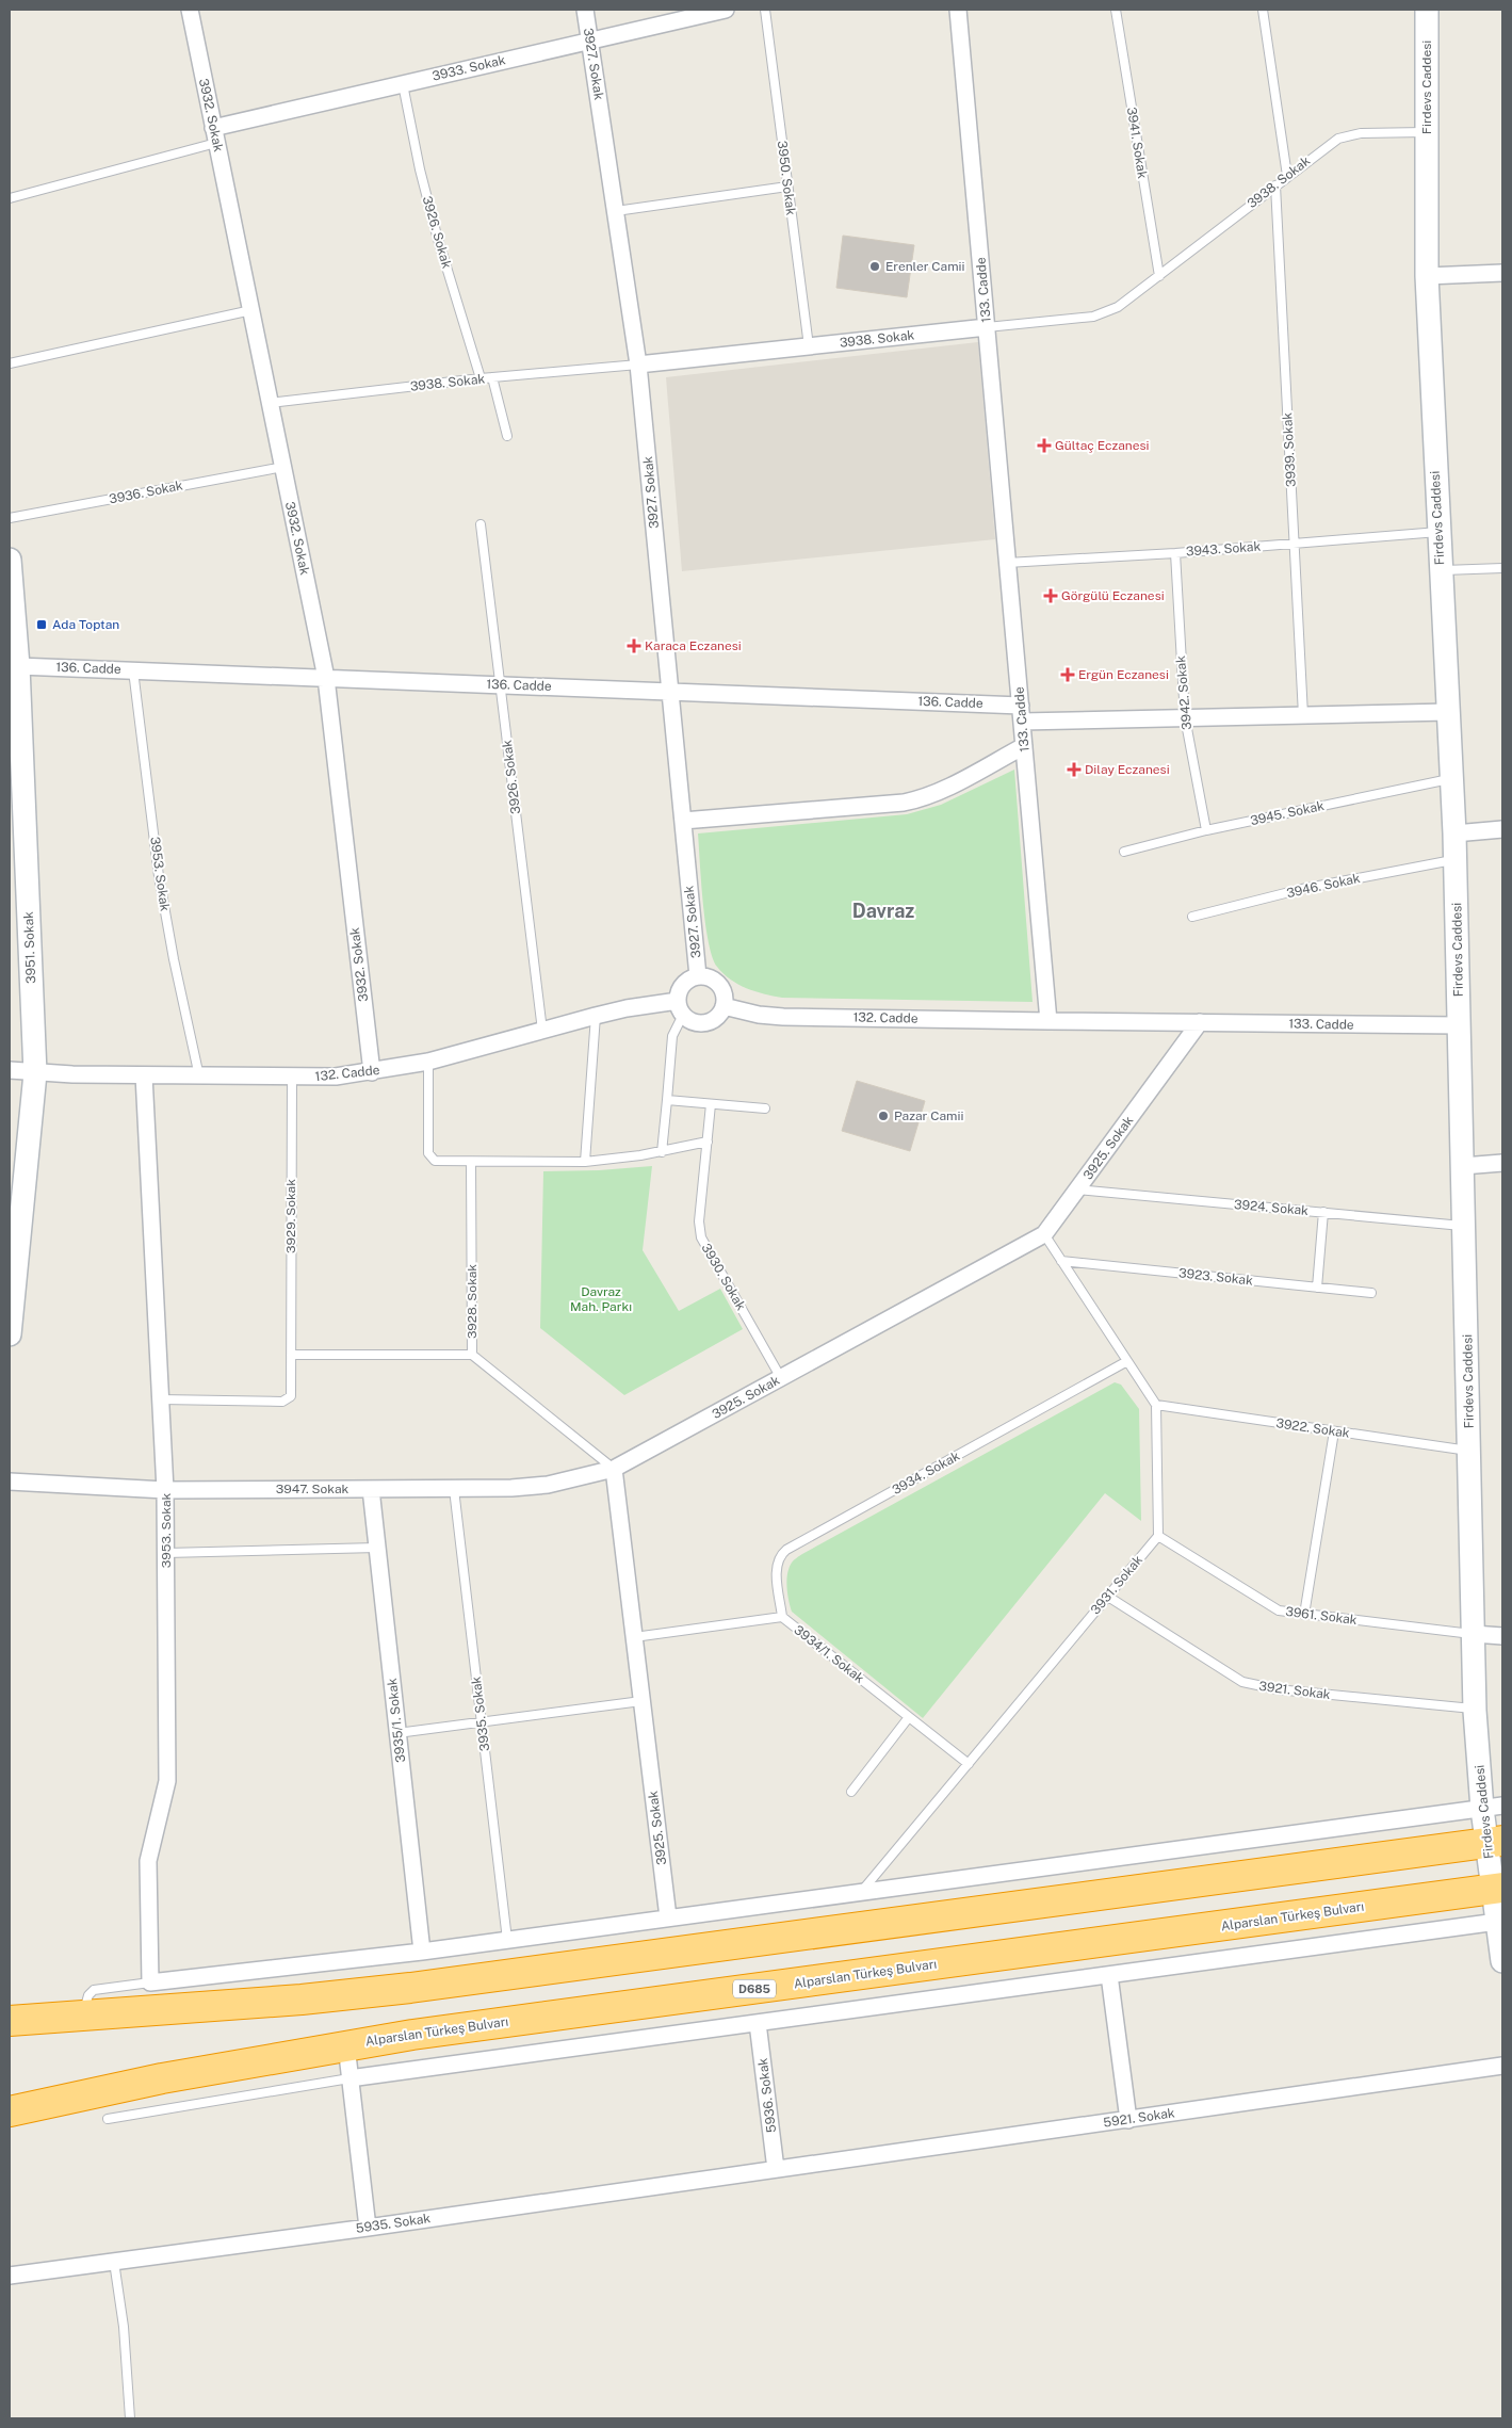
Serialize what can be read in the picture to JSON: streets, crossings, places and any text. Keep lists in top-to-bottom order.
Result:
{
  "streets": {
    "highway": ["Alparslan Türkeş Bulvarı", "D685"],
    "street": [
      "3927. Sokak",
      "3933. Sokak",
      "Firdevs Caddesi",
      "3932. Sokak",
      "3938. Sokak",
      "133. Cadde",
      "136. Cadde",
      "3953. Sokak",
      "3951. Sokak",
      "132. Cadde",
      "3925. Sokak",
      "3947. Sokak",
      "3935/1. Sokak",
      "5936. Sokak",
      "5921. Sokak",
      "5935. Sokak"
    ],
    "lane": [
      "3941. Sokak",
      "3950. Sokak",
      "3926. Sokak",
      "3939. Sokak",
      "3936. Sokak",
      "3943. Sokak",
      "3942. Sokak",
      "3945. Sokak",
      "3946. Sokak",
      "3924. Sokak",
      "3929. Sokak",
      "3930. Sokak",
      "3923. Sokak",
      "3928. Sokak",
      "3922. Sokak",
      "3934. Sokak",
      "3931. Sokak",
      "3961. Sokak",
      "3934/1. Sokak",
      "3921. Sokak",
      "3935. Sokak"
    ]
  },
  "crossings": [
    ["3927. Sokak", "3933. Sokak"],
    ["3927. Sokak", "3938. Sokak"],
    ["3927. Sokak", "136. Cadde"],
    ["3927. Sokak", "132. Cadde"],
    ["3933. Sokak", "3932. Sokak"],
    ["3933. Sokak", "3926. Sokak"],
    ["Firdevs Caddesi", "3938. Sokak"],
    ["Firdevs Caddesi", "133. Cadde"],
    ["Firdevs Caddesi", "3943. Sokak"],
    ["Firdevs Caddesi", "136. Cadde"],
    ["Firdevs Caddesi", "3945. Sokak"],
    ["Firdevs Caddesi", "3946. Sokak"],
    ["Firdevs Caddesi", "3924. Sokak"],
    ["Firdevs Caddesi", "3922. Sokak"],
    ["Firdevs Caddesi", "3961. Sokak"],
    ["Firdevs Caddesi", "3921. Sokak"],
    ["Firdevs Caddesi", "Alparslan Türkeş Bulvarı"],
    ["3932. Sokak", "3938. Sokak"],
    ["3932. Sokak", "3936. Sokak"],
    ["3932. Sokak", "136. Cadde"],
    ["3932. Sokak", "132. Cadde"],
    ["3941. Sokak", "3938. Sokak"],
    ["3950. Sokak", "3938. Sokak"],
    ["3938. Sokak", "3926. Sokak"],
    ["3938. Sokak", "133. Cadde"],
    ["3938. Sokak", "3939. Sokak"],
    ["3926. Sokak", "136. Cadde"],
    ["3926. Sokak", "132. Cadde"],
    ["133. Cadde", "3943. Sokak"],
    ["133. Cadde", "136. Cadde"],
    ["133. Cadde", "132. Cadde"],
    ["133. Cadde", "3925. Sokak"],
    ["3939. Sokak", "3943. Sokak"],
    ["3939. Sokak", "136. Cadde"],
    ["3943. Sokak", "3942. Sokak"],
    ["136. Cadde", "3942. Sokak"],
    ["136. Cadde", "3953. Sokak"],
    ["136. Cadde", "3951. Sokak"],
    ["3942. Sokak", "3945. Sokak"],
    ["3953. Sokak", "132. Cadde"],
    ["3953. Sokak", "3929. Sokak"],
    ["3953. Sokak", "3947. Sokak"],
    ["3951. Sokak", "132. Cadde"],
    ["132. Cadde", "3929. Sokak"],
    ["3925. Sokak", "3924. Sokak"],
    ["3925. Sokak", "3930. Sokak"],
    ["3925. Sokak", "3928. Sokak"],
    ["3925. Sokak", "3947. Sokak"],
    ["3925. Sokak", "3934/1. Sokak"],
    ["3928. Sokak", "3947. Sokak"],
    ["3934. Sokak", "3934/1. Sokak"],
    ["3947. Sokak", "3935. Sokak"],
    ["3947. Sokak", "3935/1. Sokak"],
    ["3931. Sokak", "3961. Sokak"],
    ["3931. Sokak", "3934/1. Sokak"],
    ["3931. Sokak", "3921. Sokak"],
    ["5936. Sokak", "5921. Sokak"],
    ["5936. Sokak", "5935. Sokak"],
    ["5921. Sokak", "5935. Sokak"]
  ],
  "districts": ["Davraz"],
  "parks": ["Davraz Mah. Parkı"],
  "places": {
    "other": ["Erenler Camii", "Pazar Camii"],
    "health": [
      "Gültaç Eczanesi",
      "Görgülü Eczanesi",
      "Karaca Eczanesi",
      "Ergün Eczanesi",
      "Dilay Eczanesi"
    ],
    "transit": ["Ada Toptan"]
  }
}
